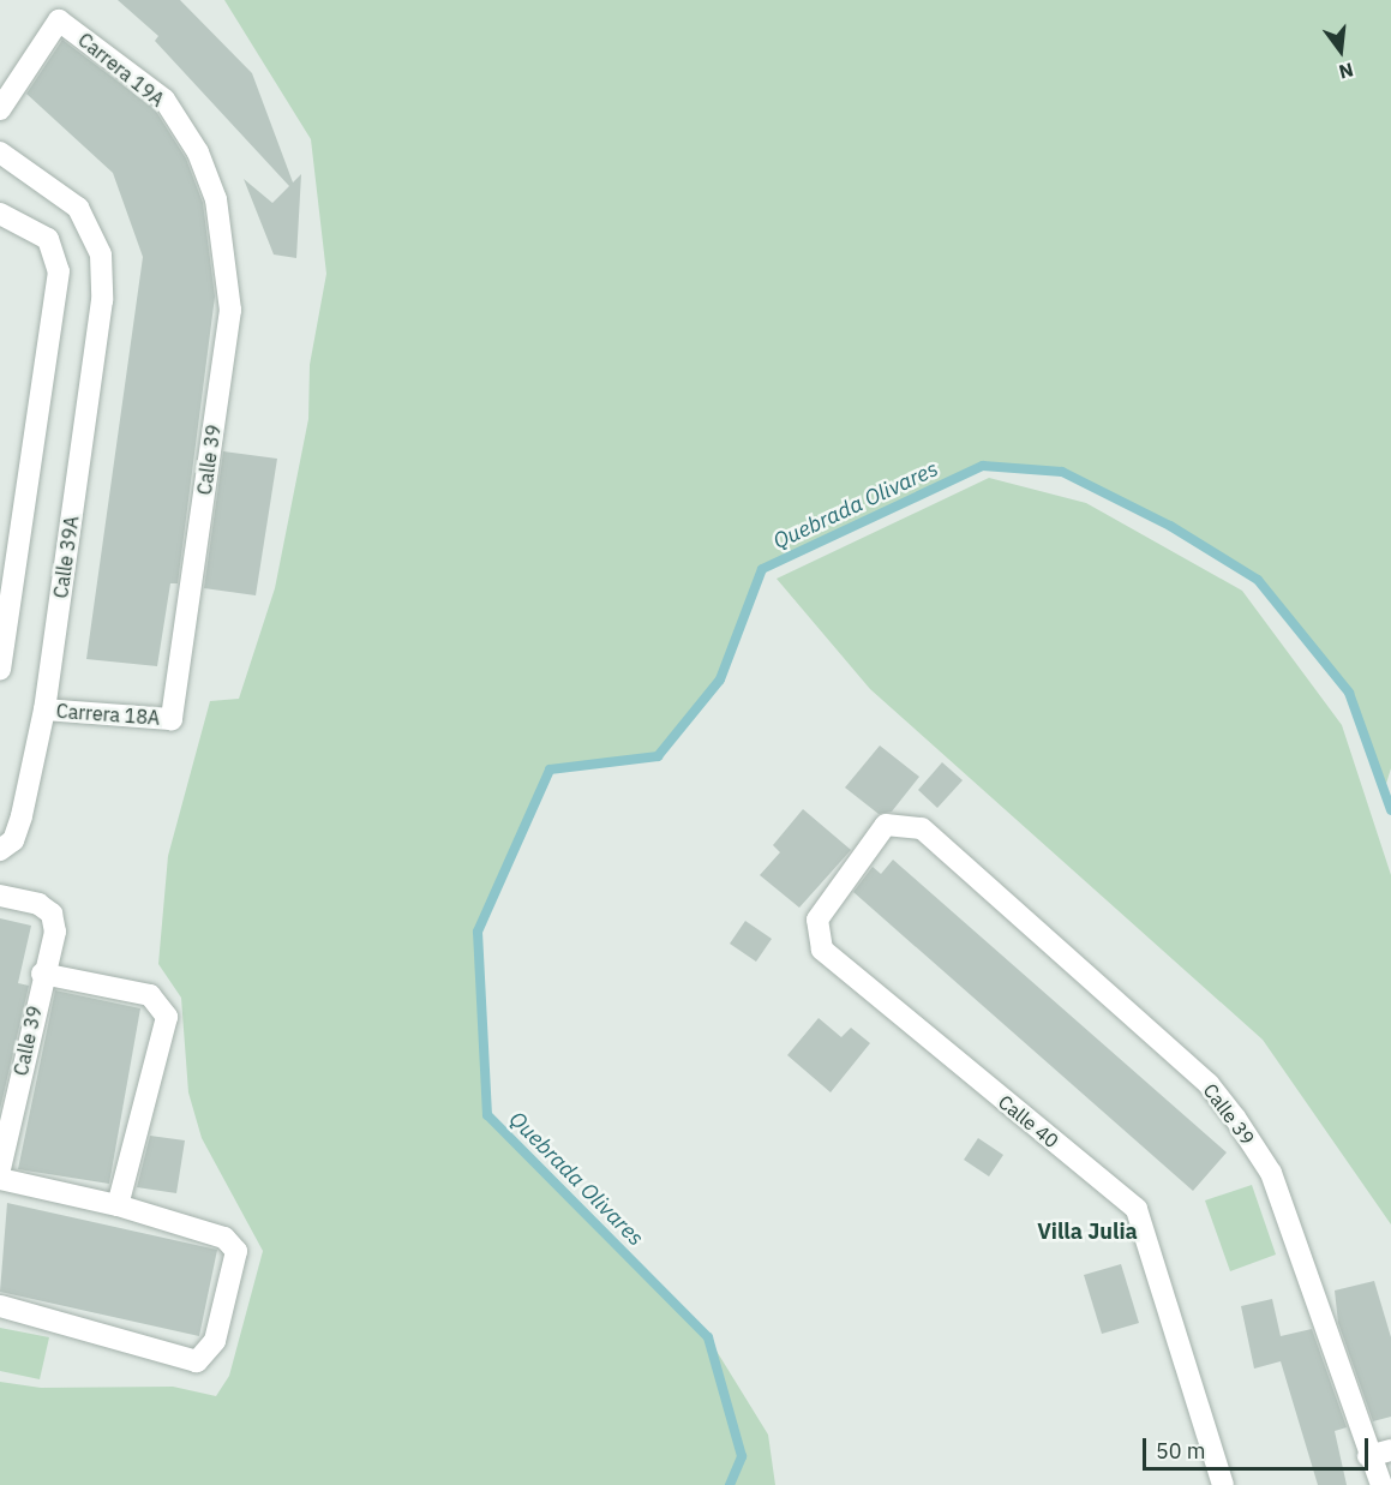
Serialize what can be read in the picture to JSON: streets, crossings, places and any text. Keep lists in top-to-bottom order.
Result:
{
  "streets": {
    "street": [
      "Carrera 19A",
      "Calle 39",
      "Calle 39A",
      "Carrera 18A",
      "Calle 40"
    ]
  },
  "crossings": [
    ["Carrera 19A", "Calle 39"],
    ["Calle 39", "Carrera 18A"],
    ["Calle 39", "Calle 40"],
    ["Calle 39A", "Carrera 18A"]
  ],
  "districts": ["Villa Julia"],
  "water": ["Quebrada Olivares"],
  "scale_bar": "50 m",
  "north": "bottom"
}
